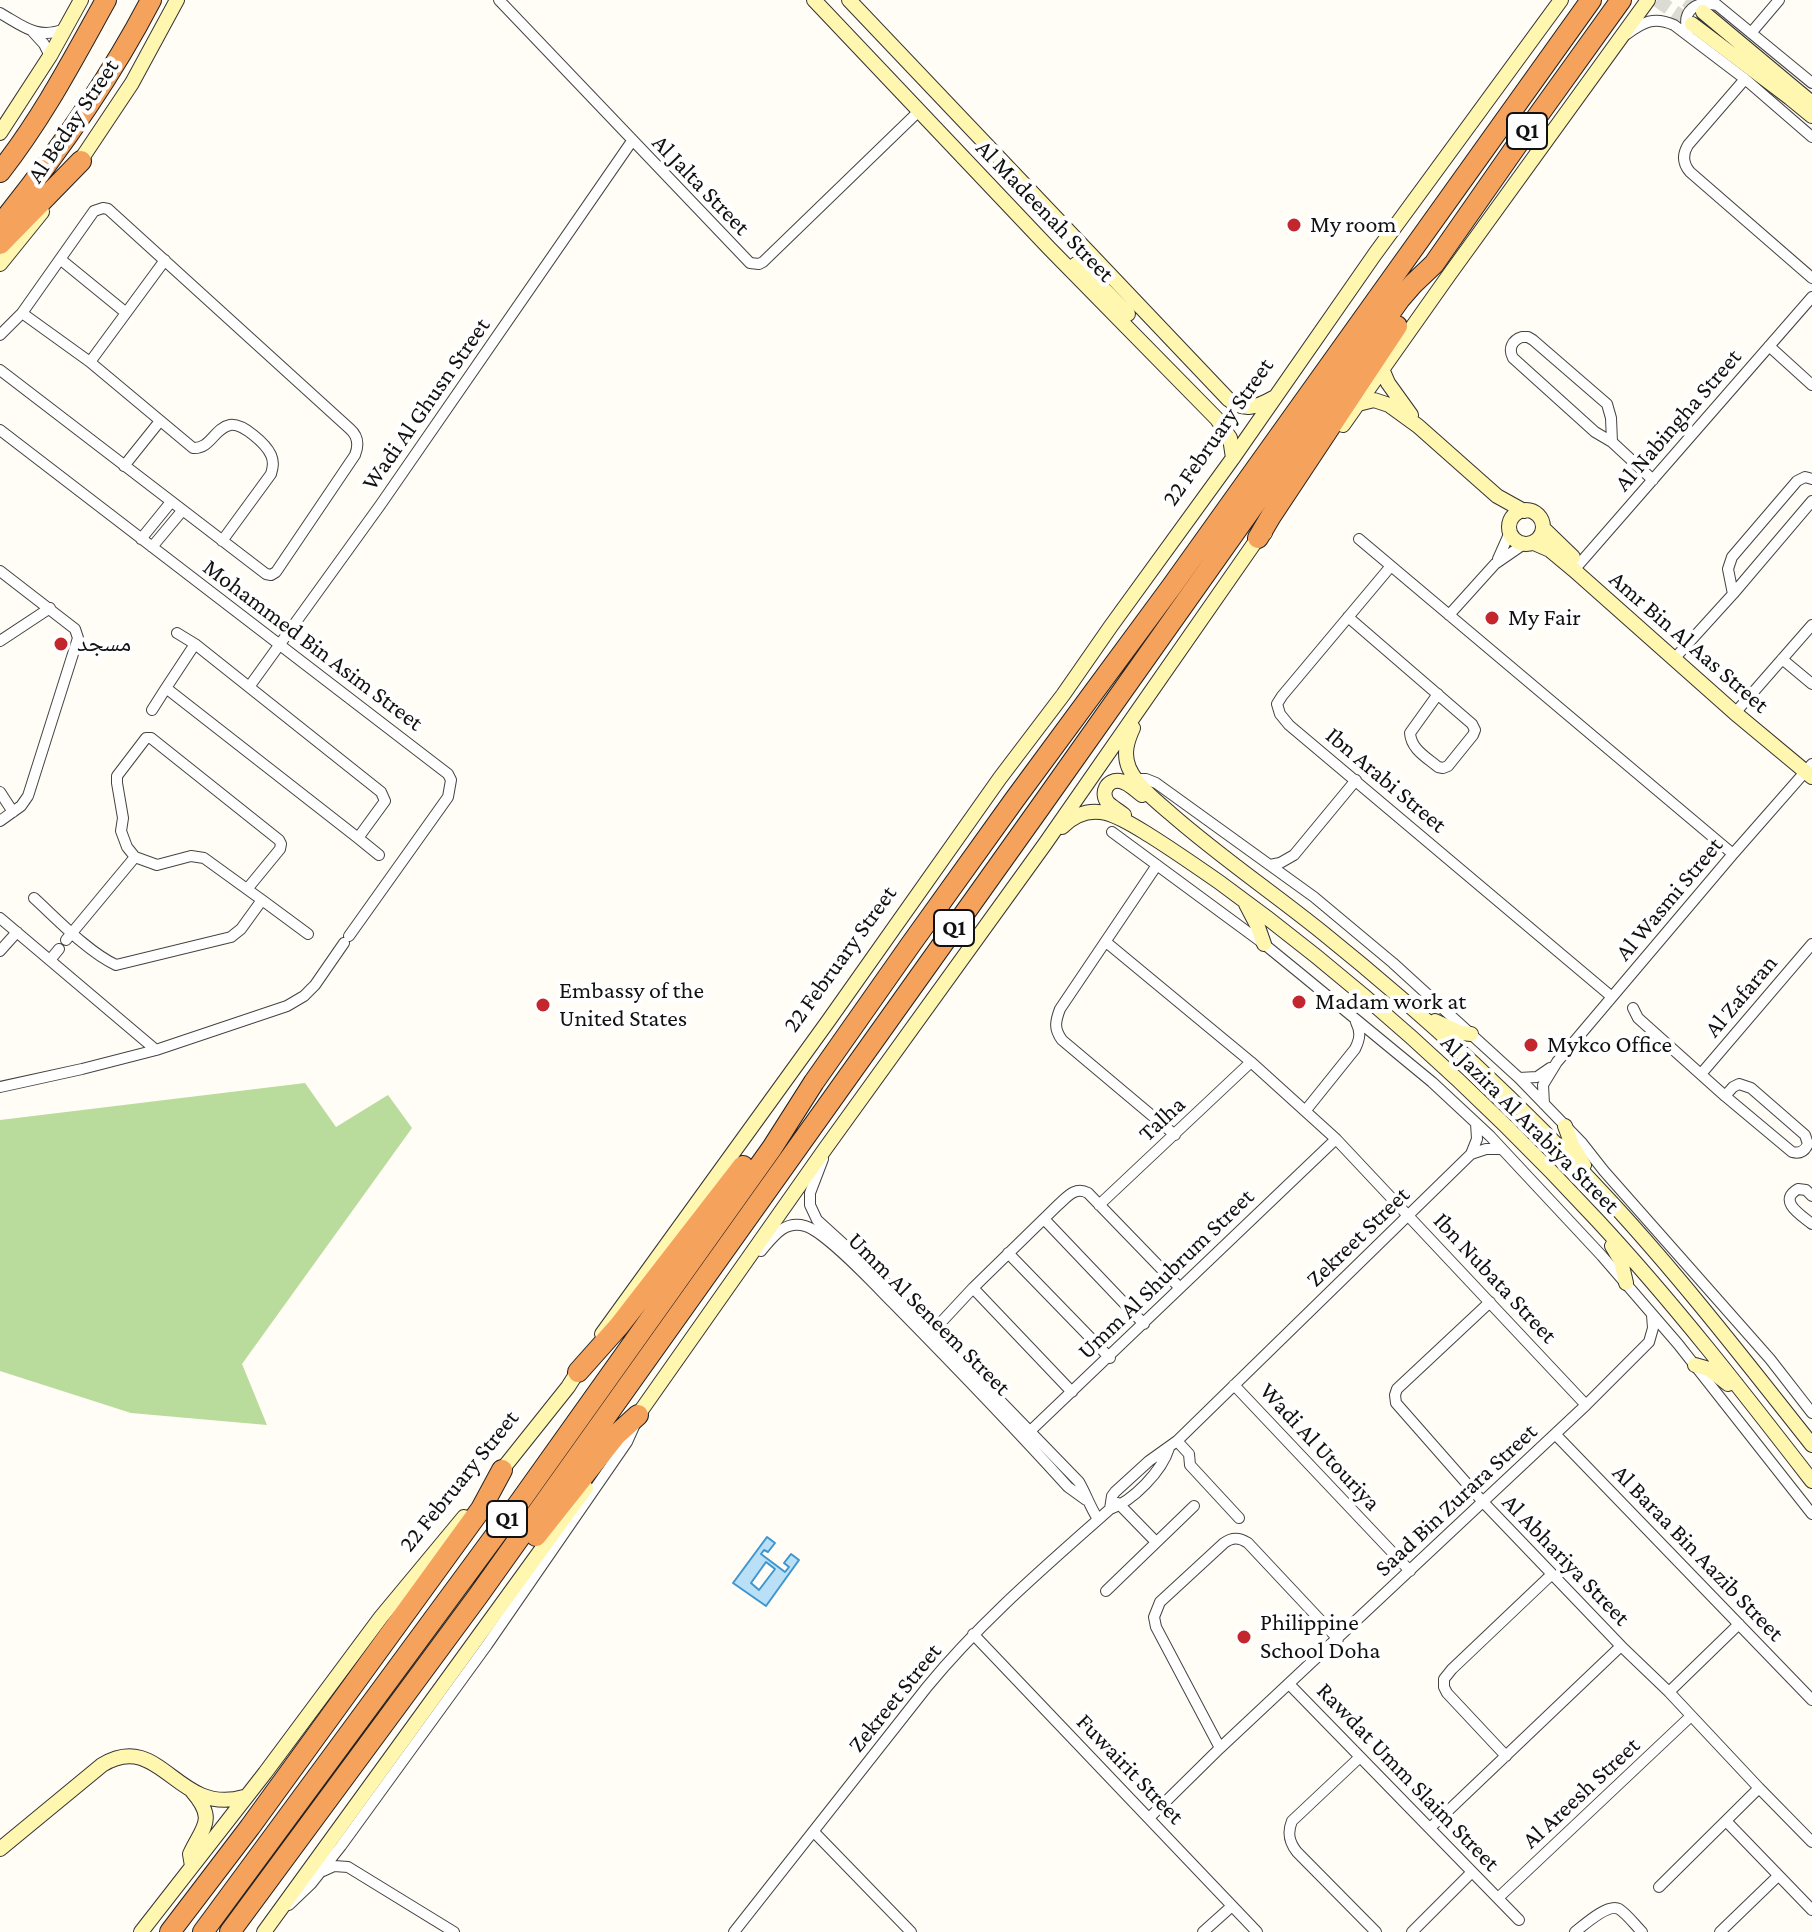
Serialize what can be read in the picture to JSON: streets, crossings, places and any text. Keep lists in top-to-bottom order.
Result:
{
  "streets": {
    "highway": ["Al Beday Street", "Q1", "22 February Street"],
    "main road": ["Al Madeenah Street", "Amr Bin Al Aas Street", "Al Jazira Al Arabiya Street"],
    "street": [
      "Al Jalta Street",
      "Wadi Al Ghusn Street",
      "Al Nabingha Street",
      "Mohammed Bin Asim Street",
      "Ibn Arabi Street",
      "Al Wasmi Street",
      "Al Zafaran",
      "Talha",
      "Zekreet Street",
      "Umm Al Shubrum Street",
      "Ibn Nubata Street",
      "Umm Al Seneem Street",
      "Wadi Al Utouriya",
      "Saad Bin Zurara Street",
      "Al Baraa Bin Aazib Street",
      "Al Abhariya Street",
      "Fuwairit Street",
      "Rawdat Umm Slaim Street",
      "Al Areesh Street"
    ]
  },
  "crossings": [
    ["Al Jalta Street", "Al Madeenah Street"],
    ["Al Jalta Street", "Wadi Al Ghusn Street"],
    ["Al Madeenah Street", "22 February Street"],
    ["Wadi Al Ghusn Street", "Mohammed Bin Asim Street"],
    ["Al Nabingha Street", "Amr Bin Al Aas Street"],
    ["Amr Bin Al Aas Street", "Al Wasmi Street"],
    ["Ibn Arabi Street", "Al Wasmi Street"],
    ["Al Wasmi Street", "Al Jazira Al Arabiya Street"],
    ["Talha", "Ibn Nubata Street"],
    ["Zekreet Street", "Ibn Nubata Street"],
    ["Zekreet Street", "Umm Al Seneem Street"],
    ["Zekreet Street", "Wadi Al Utouriya"],
    ["Zekreet Street", "Fuwairit Street"],
    ["Umm Al Shubrum Street", "Ibn Nubata Street"],
    ["Umm Al Shubrum Street", "Umm Al Seneem Street"],
    ["Ibn Nubata Street", "Saad Bin Zurara Street"],
    ["Ibn Nubata Street", "Al Abhariya Street"],
    ["Wadi Al Utouriya", "Saad Bin Zurara Street"],
    ["Saad Bin Zurara Street", "Al Baraa Bin Aazib Street"],
    ["Saad Bin Zurara Street", "Al Abhariya Street"],
    ["Saad Bin Zurara Street", "Fuwairit Street"],
    ["Saad Bin Zurara Street", "Rawdat Umm Slaim Street"],
    ["Al Abhariya Street", "Al Areesh Street"],
    ["Rawdat Umm Slaim Street", "Al Areesh Street"]
  ],
  "places": [
    "My room",
    "My Fair",
    "مسجد",
    "Madam work at",
    "Embassy of the United States",
    "Mykco Office",
    "Philippine School Doha"
  ]
}
